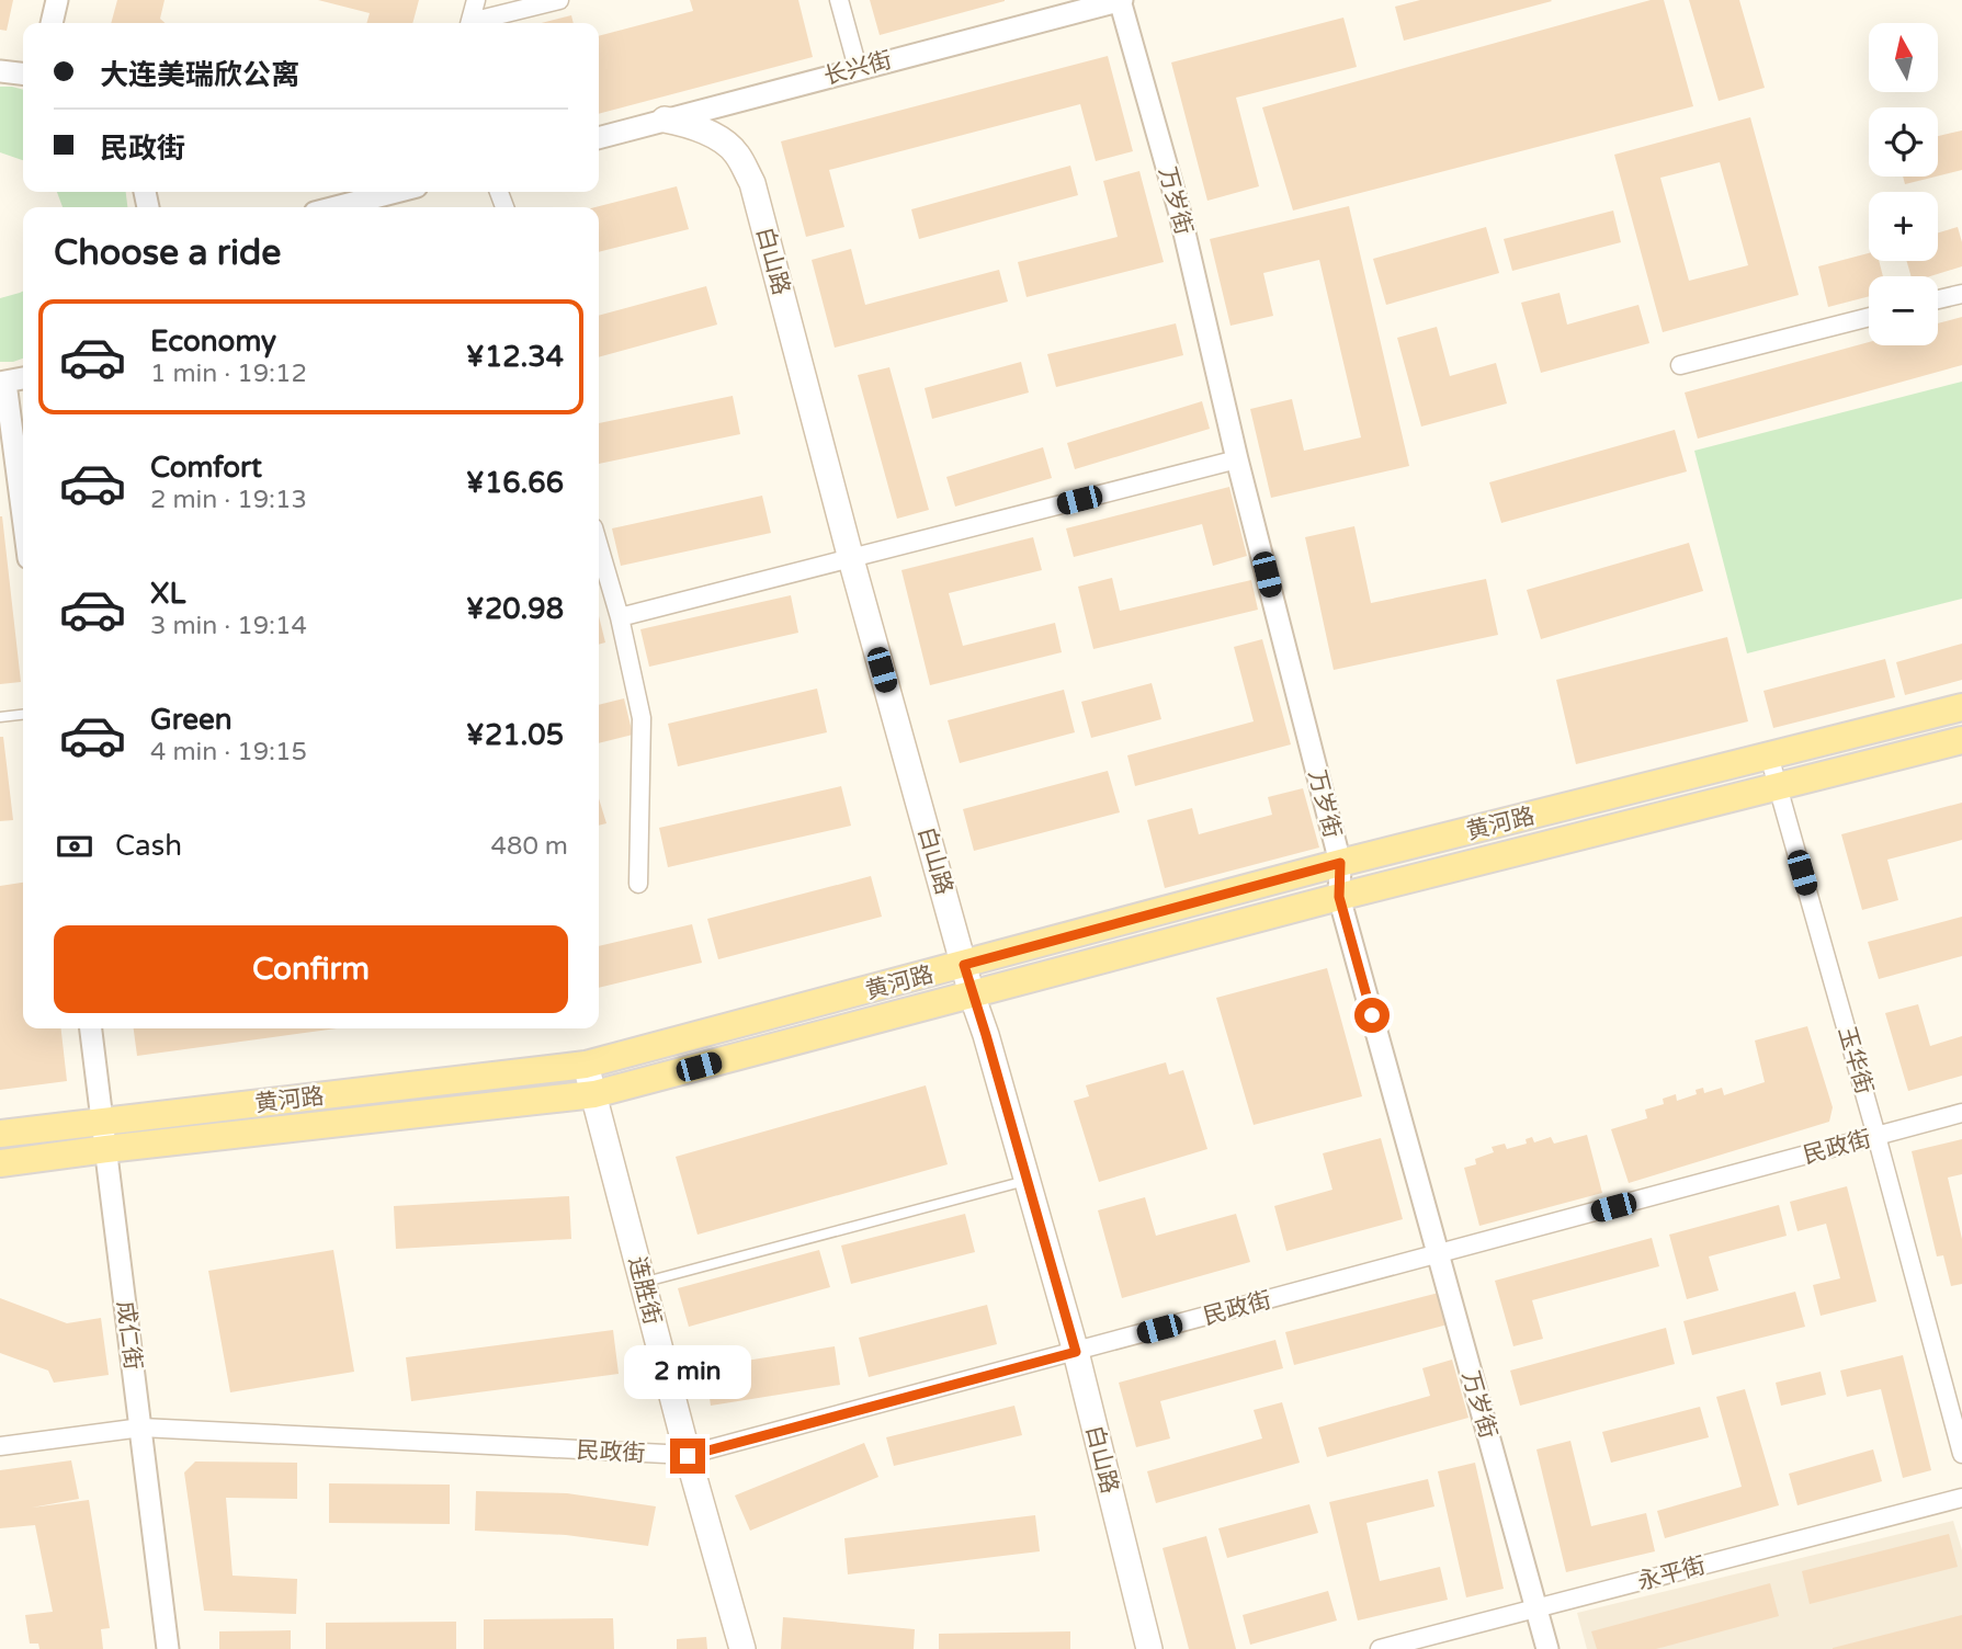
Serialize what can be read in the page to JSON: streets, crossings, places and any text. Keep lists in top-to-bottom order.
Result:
{
  "streets": {
    "main road": ["白山路", "黄河路", "连胜街"],
    "street": [
      "长兴街",
      "万岁街",
      "玉华街",
      "民政街",
      "成仁街",
      "永平街"
    ]
  },
  "crossings": [
    ["长兴街", "万岁街"],
    ["长兴街", "白山路"],
    ["万岁街", "黄河路"],
    ["万岁街", "民政街"],
    ["万岁街", "永平街"],
    ["白山路", "黄河路"],
    ["白山路", "民政街"],
    ["黄河路", "玉华街"],
    ["黄河路", "连胜街"],
    ["黄河路", "成仁街"],
    ["玉华街", "民政街"],
    ["民政街", "连胜街"],
    ["民政街", "成仁街"]
  ],
  "north": "top",
  "page": {
    "map_buttons": ["+", "−"],
    "banner": ["大连美瑞欣公离", "民政街"],
    "heading": "Choose a ride",
    "list": [
      {
        "name": "Economy",
        "note": "1 min · 19:12",
        "value": "¥12.34"
      },
      {
        "name": "Comfort",
        "note": "2 min · 19:13",
        "value": "¥16.66"
      },
      {
        "name": "XL",
        "note": "3 min · 19:14",
        "value": "¥20.98"
      },
      {
        "name": "Green",
        "note": "4 min · 19:15",
        "value": "¥21.05"
      }
    ],
    "pay": ["Cash", "480 m"],
    "buttons": "Confirm",
    "bubble": "2 min"
  }
}
